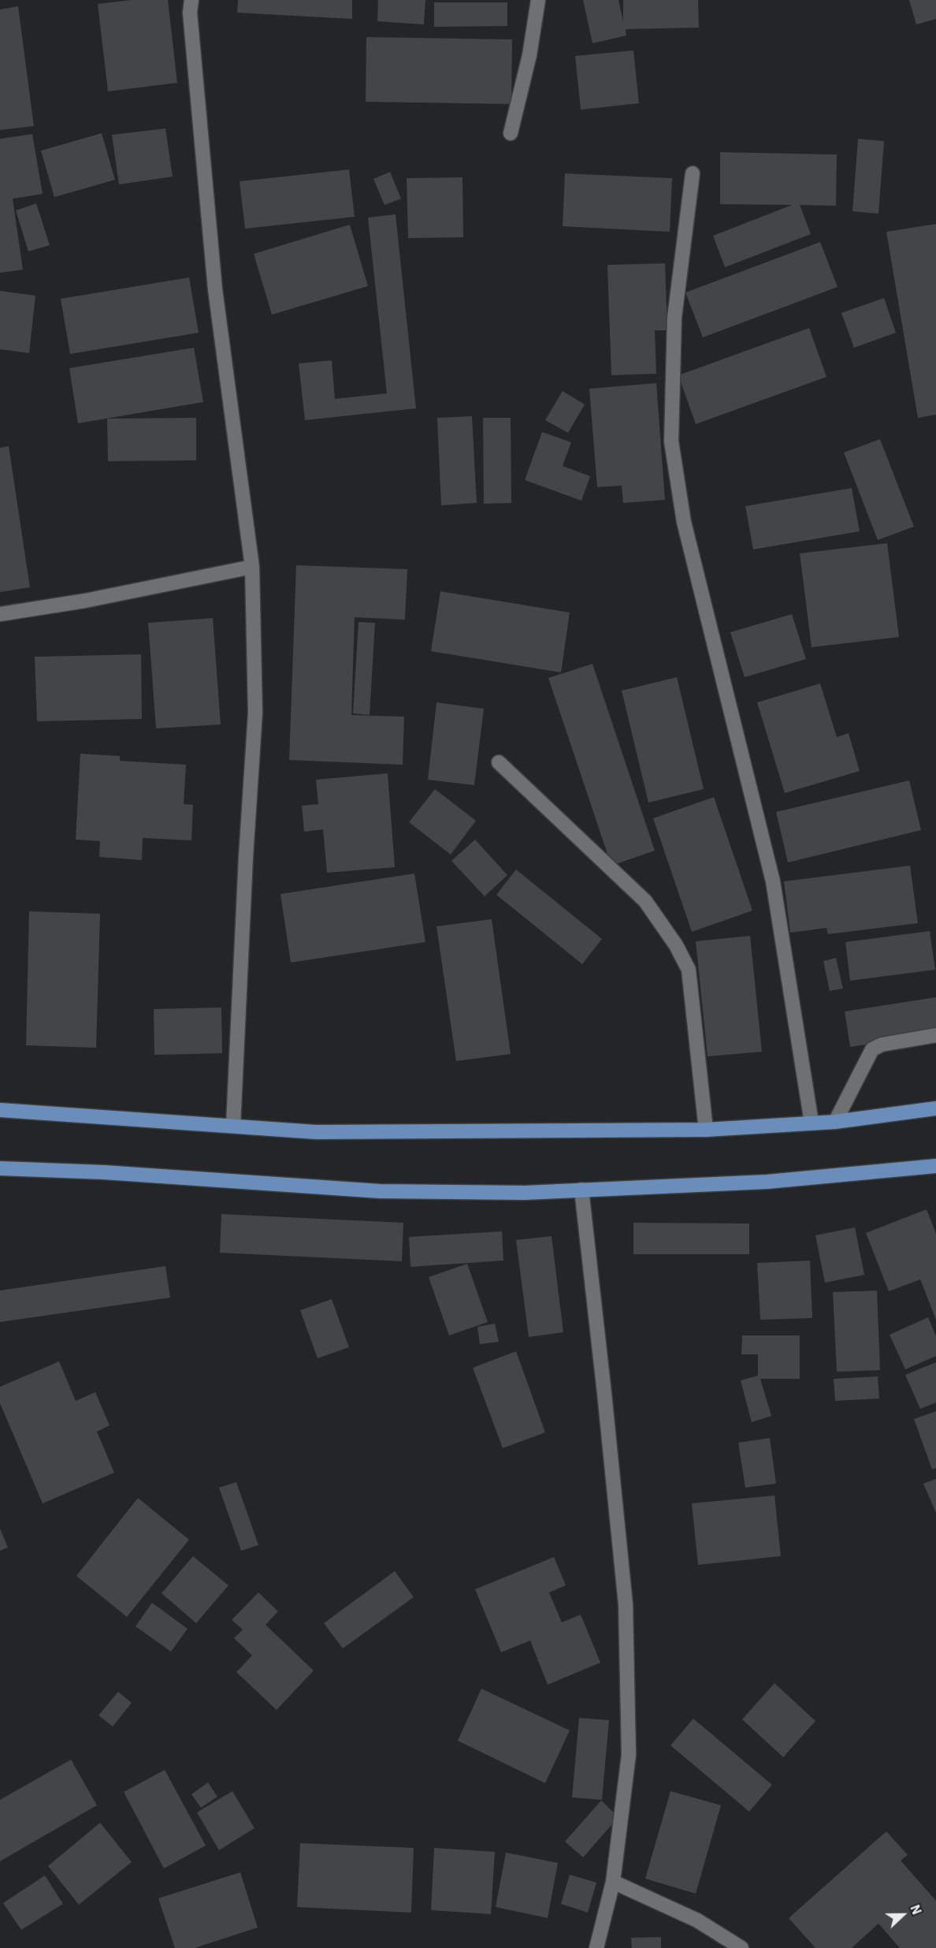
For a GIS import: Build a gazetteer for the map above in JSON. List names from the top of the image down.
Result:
{
  "north": "right"
}
